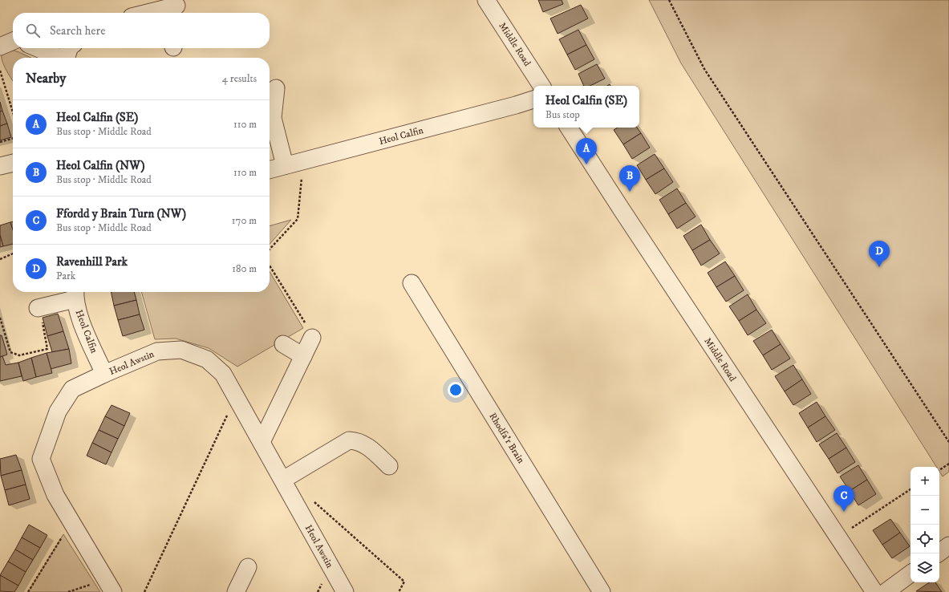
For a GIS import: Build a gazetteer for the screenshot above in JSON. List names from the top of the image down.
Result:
{
  "streets": {
    "street": [
      "Middle Road",
      "Heol Calfin",
      "Heol Awstin",
      "Rhodfa'r Brain"
    ]
  },
  "crossings": [
    ["Heol Calfin", "Heol Awstin"]
  ],
  "page": {
    "search": "Search here",
    "heading": ["Nearby", "4 results"],
    "popup": ["Heol Calfin (SE)", "Bus stop"],
    "list": [
      {
        "mark": "A",
        "name": "Heol Calfin (SE)",
        "note": "Bus stop · Middle Road",
        "value": "110 m"
      },
      {
        "mark": "B",
        "name": "Heol Calfin (NW)",
        "note": "Bus stop · Middle Road",
        "value": "110 m"
      },
      {
        "mark": "C",
        "name": "Ffordd y Brain Turn (NW)",
        "note": "Bus stop · Middle Road",
        "value": "170 m"
      },
      {
        "mark": "D",
        "name": "Ravenhill Park",
        "note": "Park",
        "value": "180 m"
      }
    ],
    "pins": [
      "A",
      "B",
      "D",
      "C"
    ],
    "map_buttons": ["+", "−"]
  }
}
